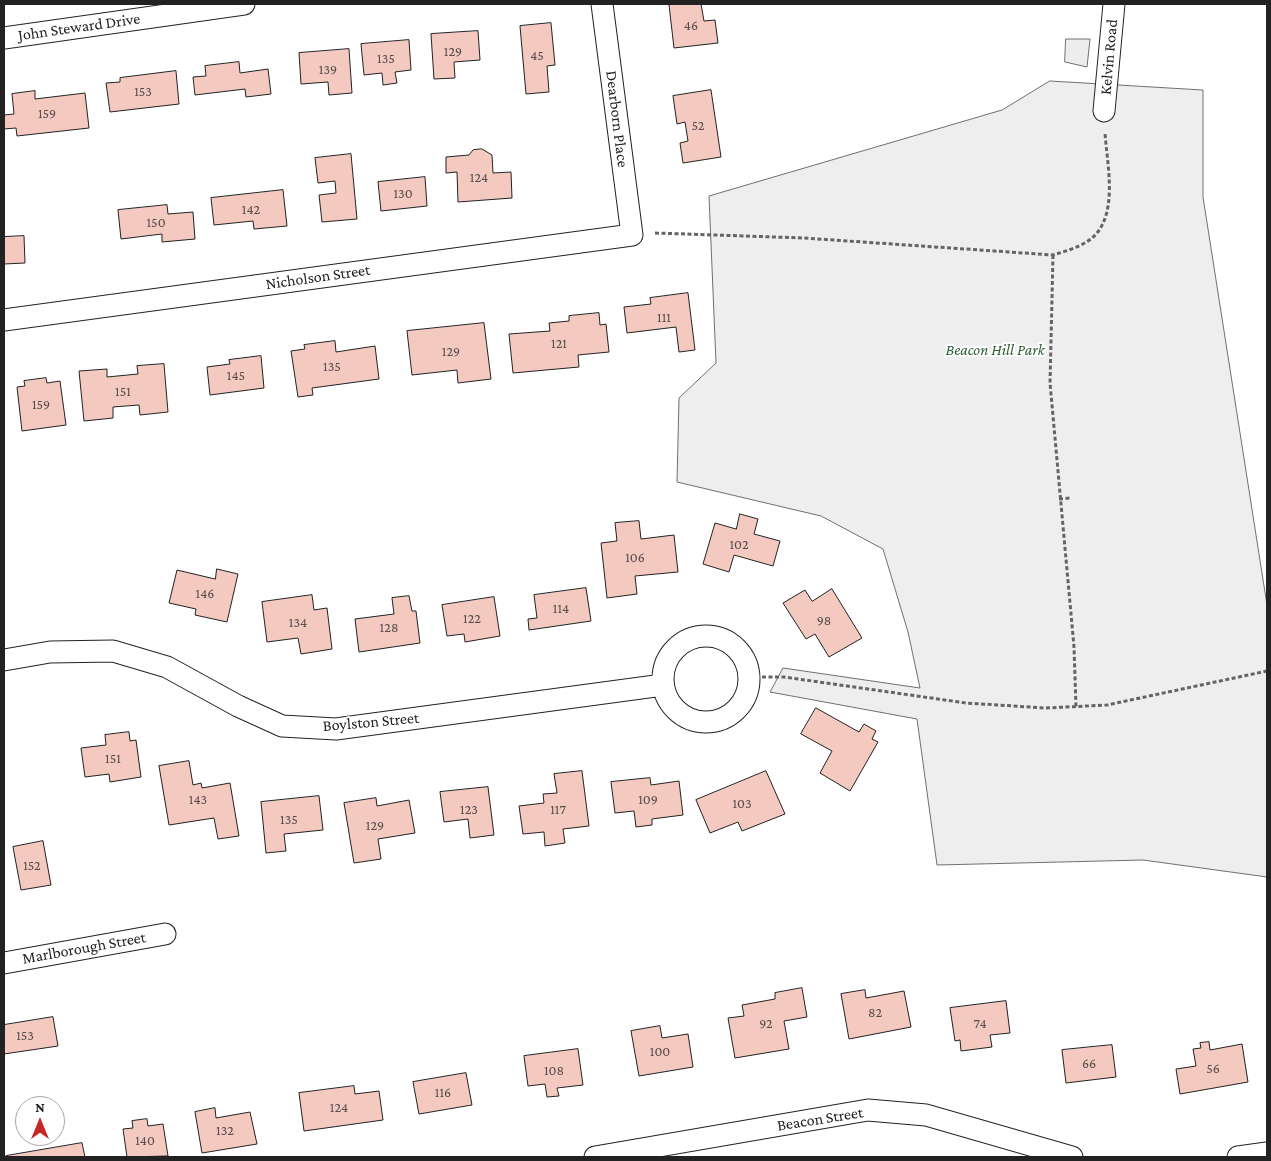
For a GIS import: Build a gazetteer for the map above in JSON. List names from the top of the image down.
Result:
{
  "streets": {
    "street": [
      "John Steward Drive",
      "Kelvin Road",
      "Dearborn Place",
      "Nicholson Street",
      "Boylston Street",
      "Marlborough Street",
      "Beacon Street"
    ]
  },
  "crossings": [
    ["Dearborn Place", "Nicholson Street"]
  ],
  "parks": ["Beacon Hill Park"],
  "house_numbers": [
    "46",
    "129",
    "45",
    "135",
    "139",
    "153",
    "159",
    "52",
    "124",
    "130",
    "142",
    "150",
    "111",
    "121",
    "129",
    "135",
    "145",
    "151",
    "159",
    "102",
    "106",
    "146",
    "114",
    "122",
    "98",
    "134",
    "128",
    "151",
    "143",
    "109",
    "103",
    "123",
    "117",
    "135",
    "129",
    "152",
    "82",
    "92",
    "74",
    "153",
    "100",
    "66",
    "56",
    "108",
    "116",
    "124",
    "132",
    "140"
  ],
  "north": "top"
}
